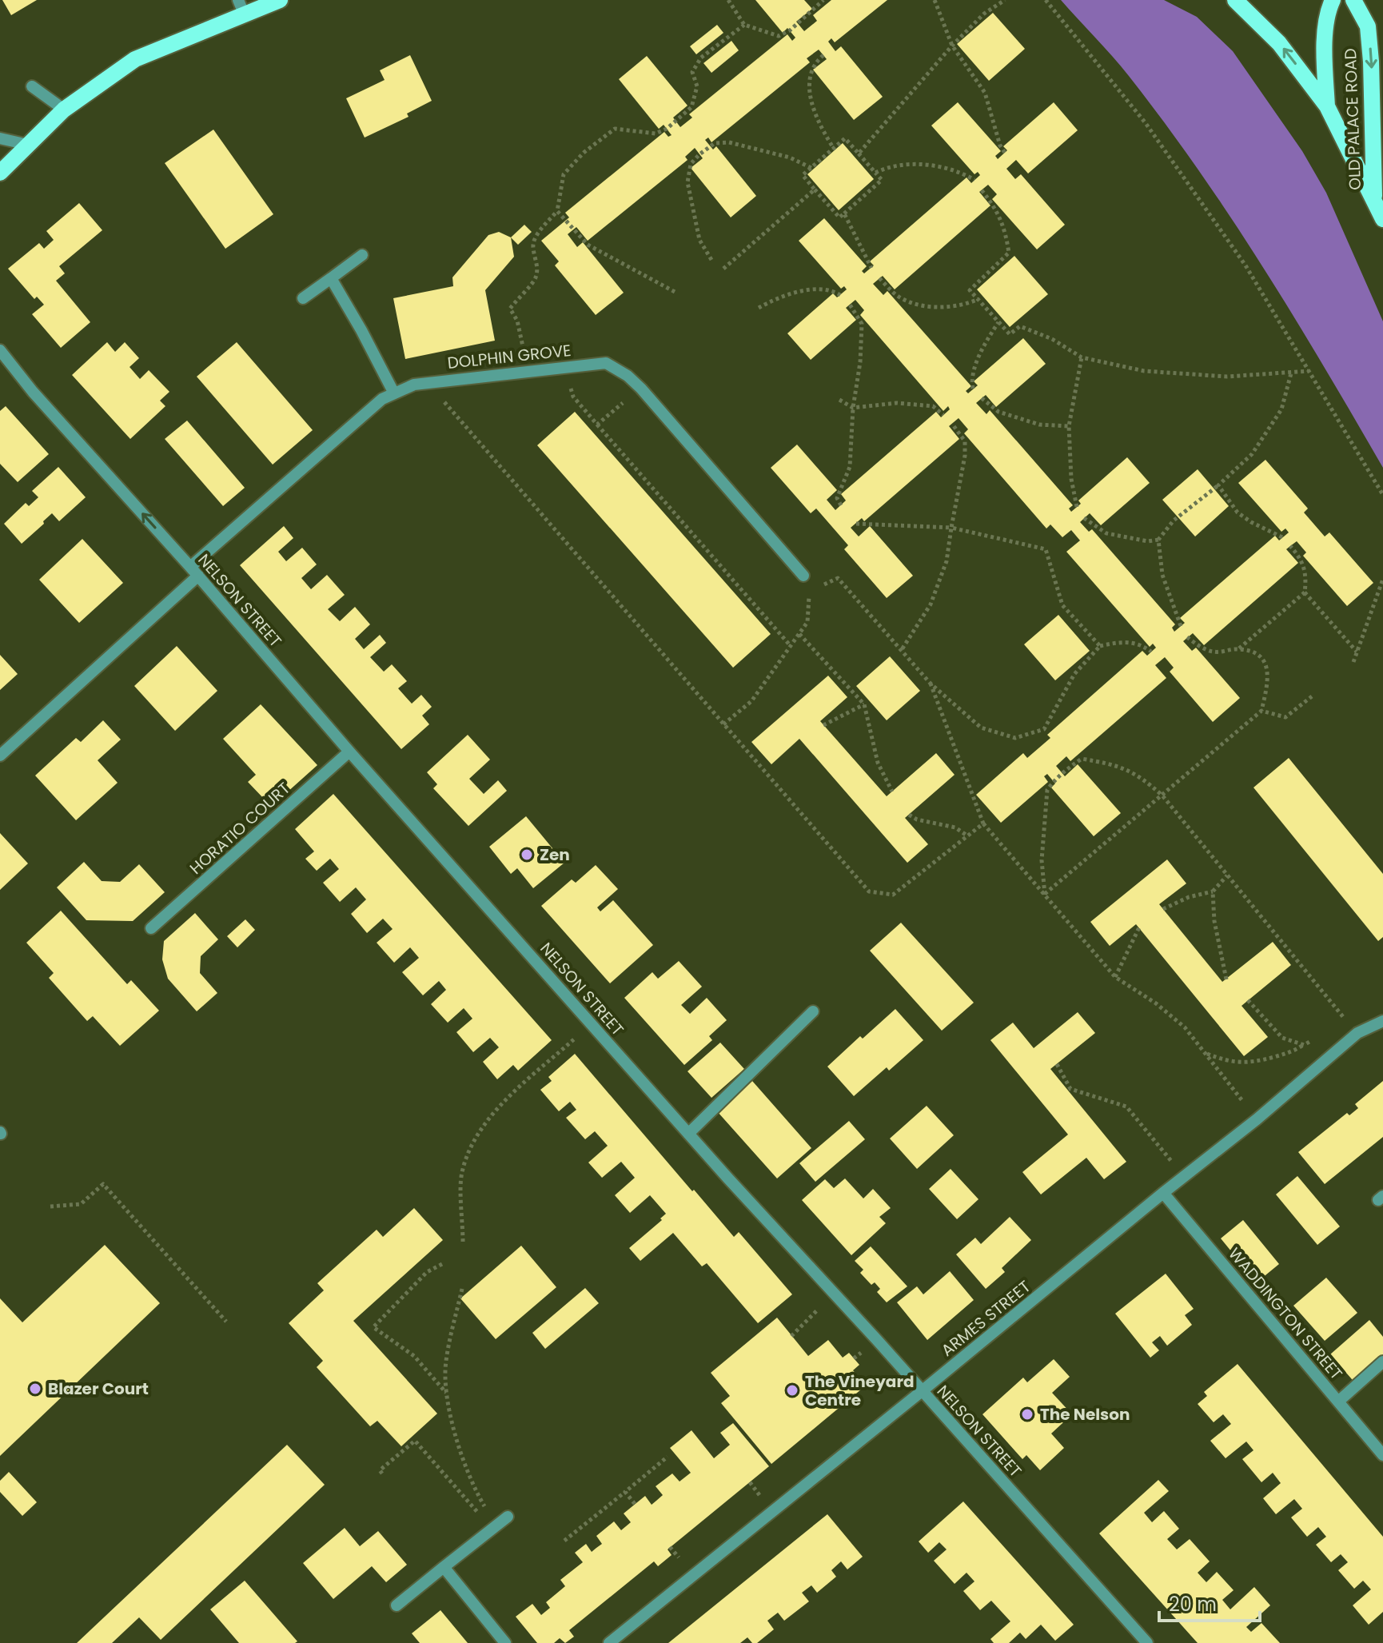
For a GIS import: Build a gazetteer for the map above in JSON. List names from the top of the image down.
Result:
{
  "streets": {
    "main road": ["OLD PALACE ROAD"],
    "street": [
      "DOLPHIN GROVE",
      "NELSON STREET",
      "HORATIO COURT",
      "WADDINGTON STREET",
      "ARMES STREET"
    ]
  },
  "crossings": [
    ["DOLPHIN GROVE", "NELSON STREET"],
    ["NELSON STREET", "HORATIO COURT"],
    ["NELSON STREET", "ARMES STREET"],
    ["WADDINGTON STREET", "ARMES STREET"]
  ],
  "places": [
    "Zen",
    "Blazer Court",
    "The Vineyard Centre",
    "The Nelson"
  ],
  "scale_bar": "20 m"
}
